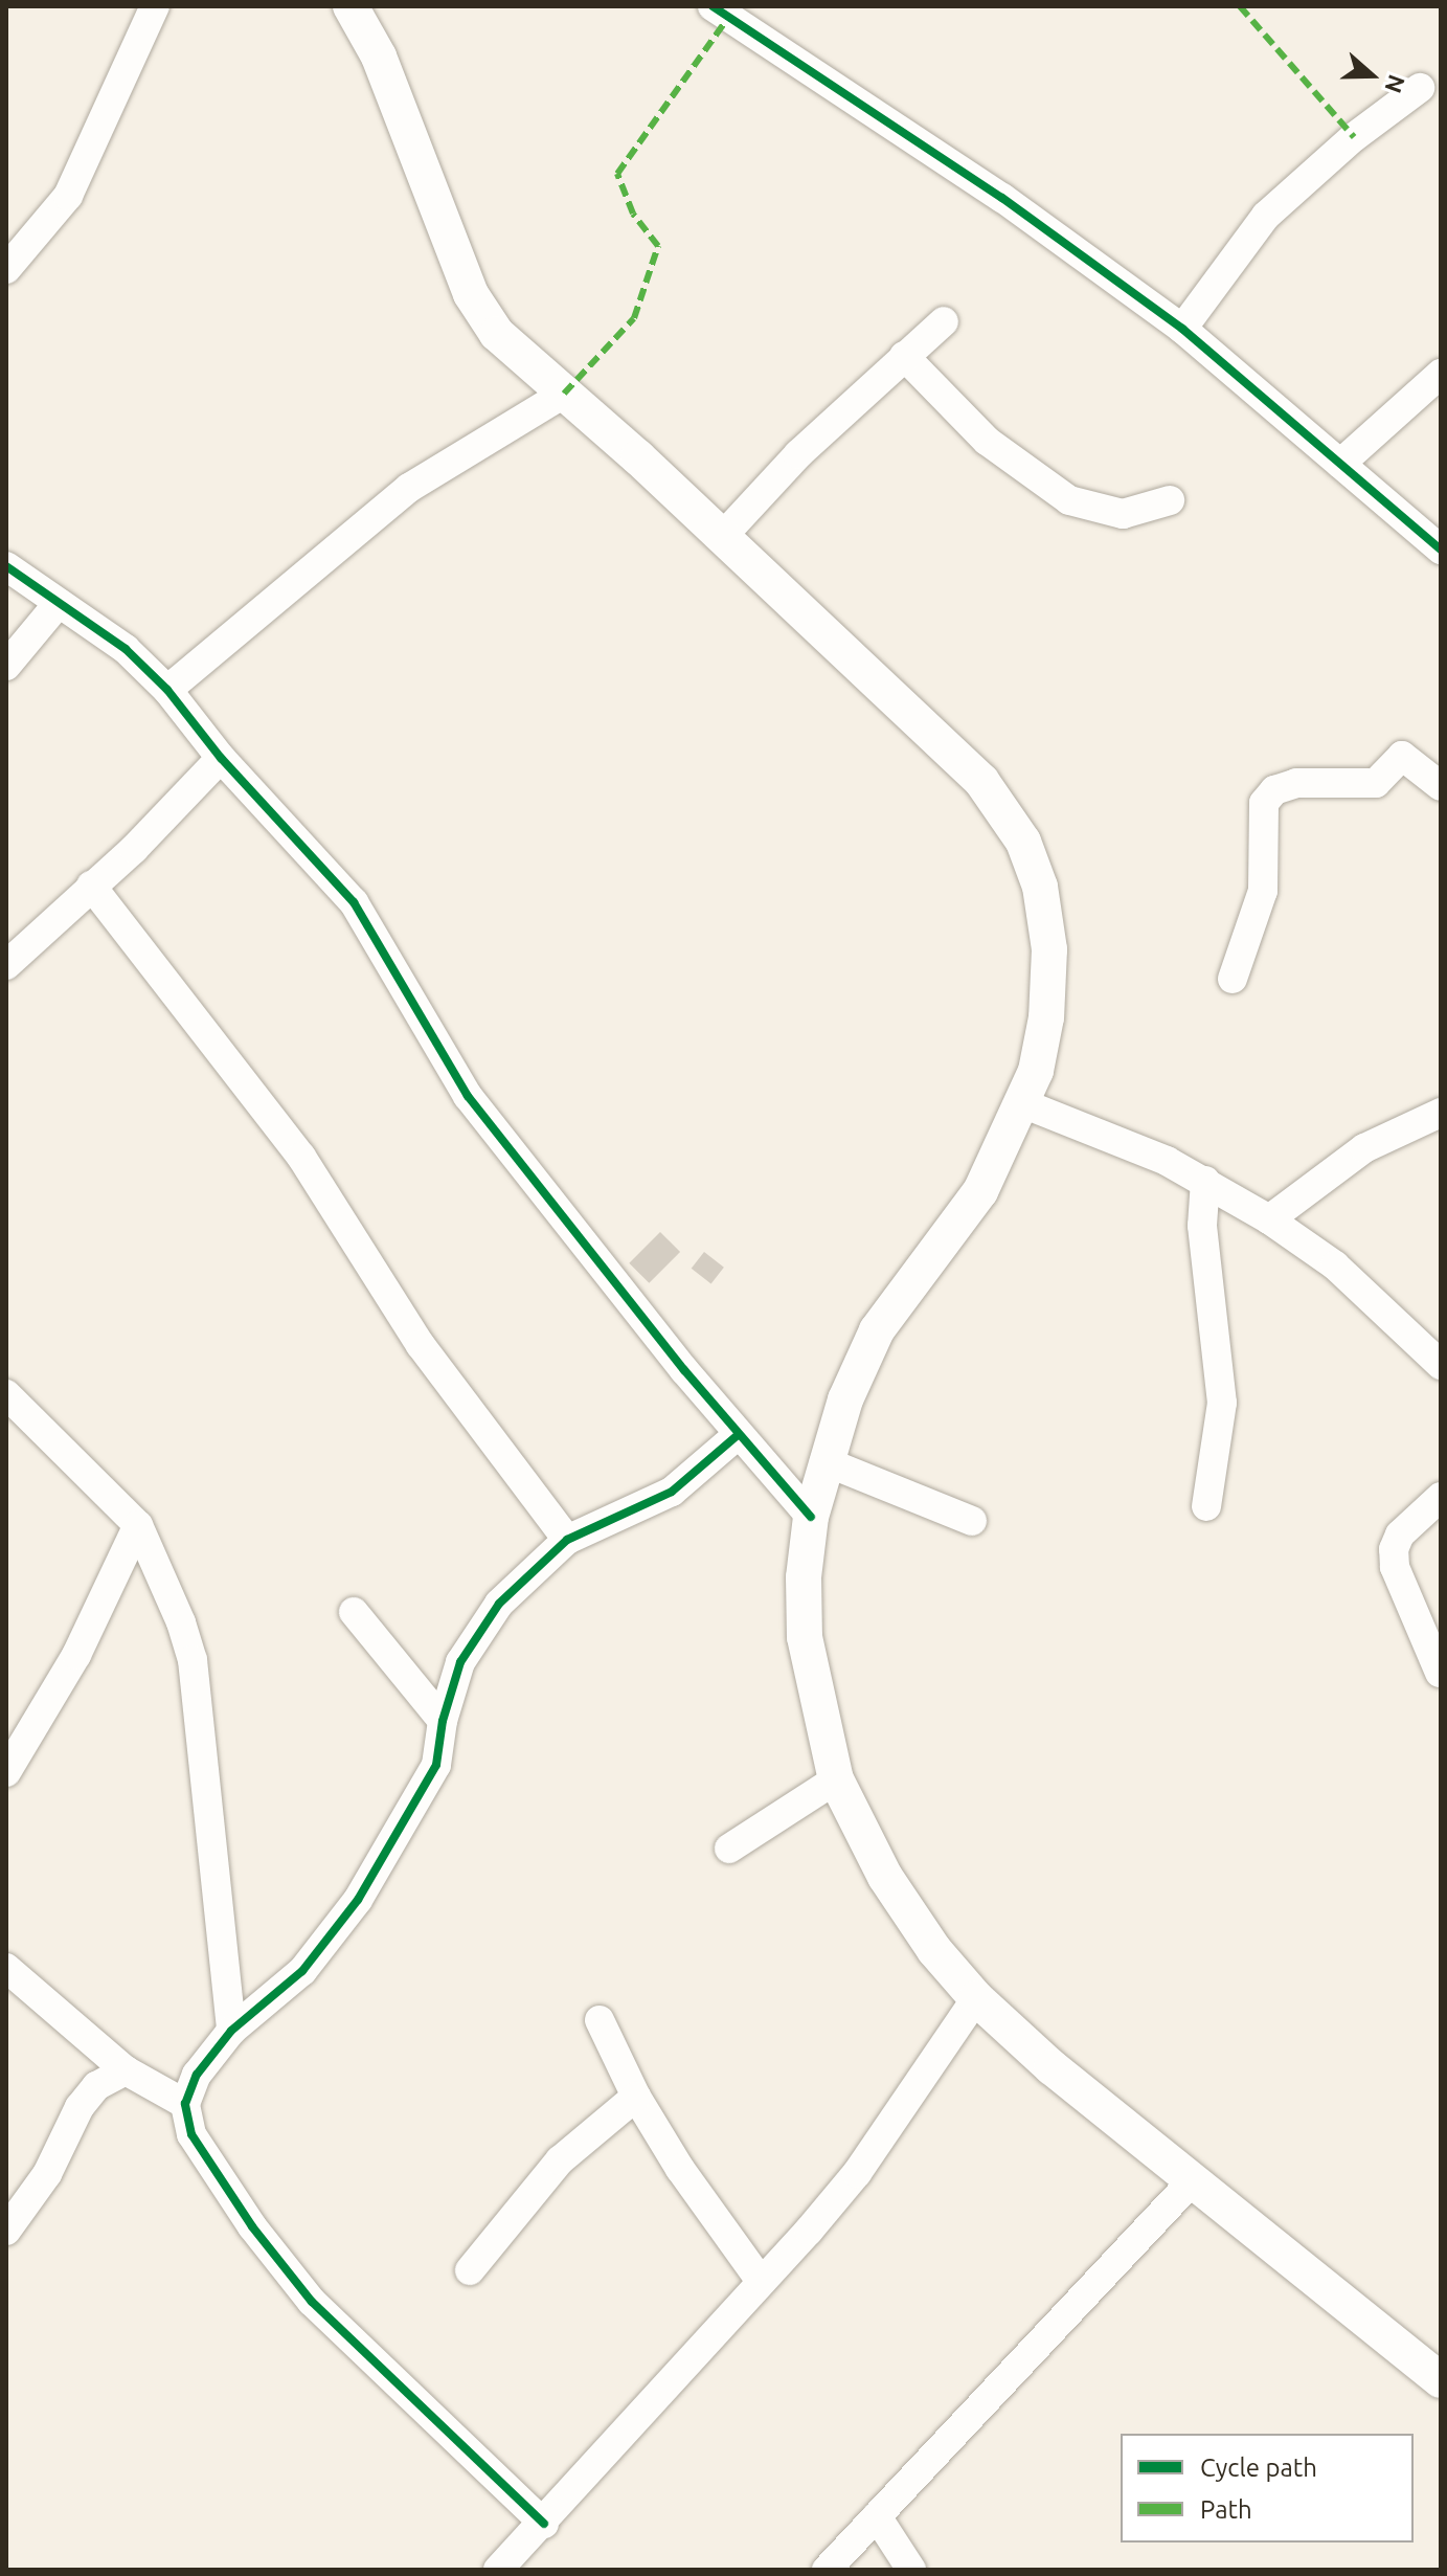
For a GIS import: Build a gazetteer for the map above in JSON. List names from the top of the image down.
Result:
{
  "legend": ["Cycle path", "Path"],
  "north": "right"
}
